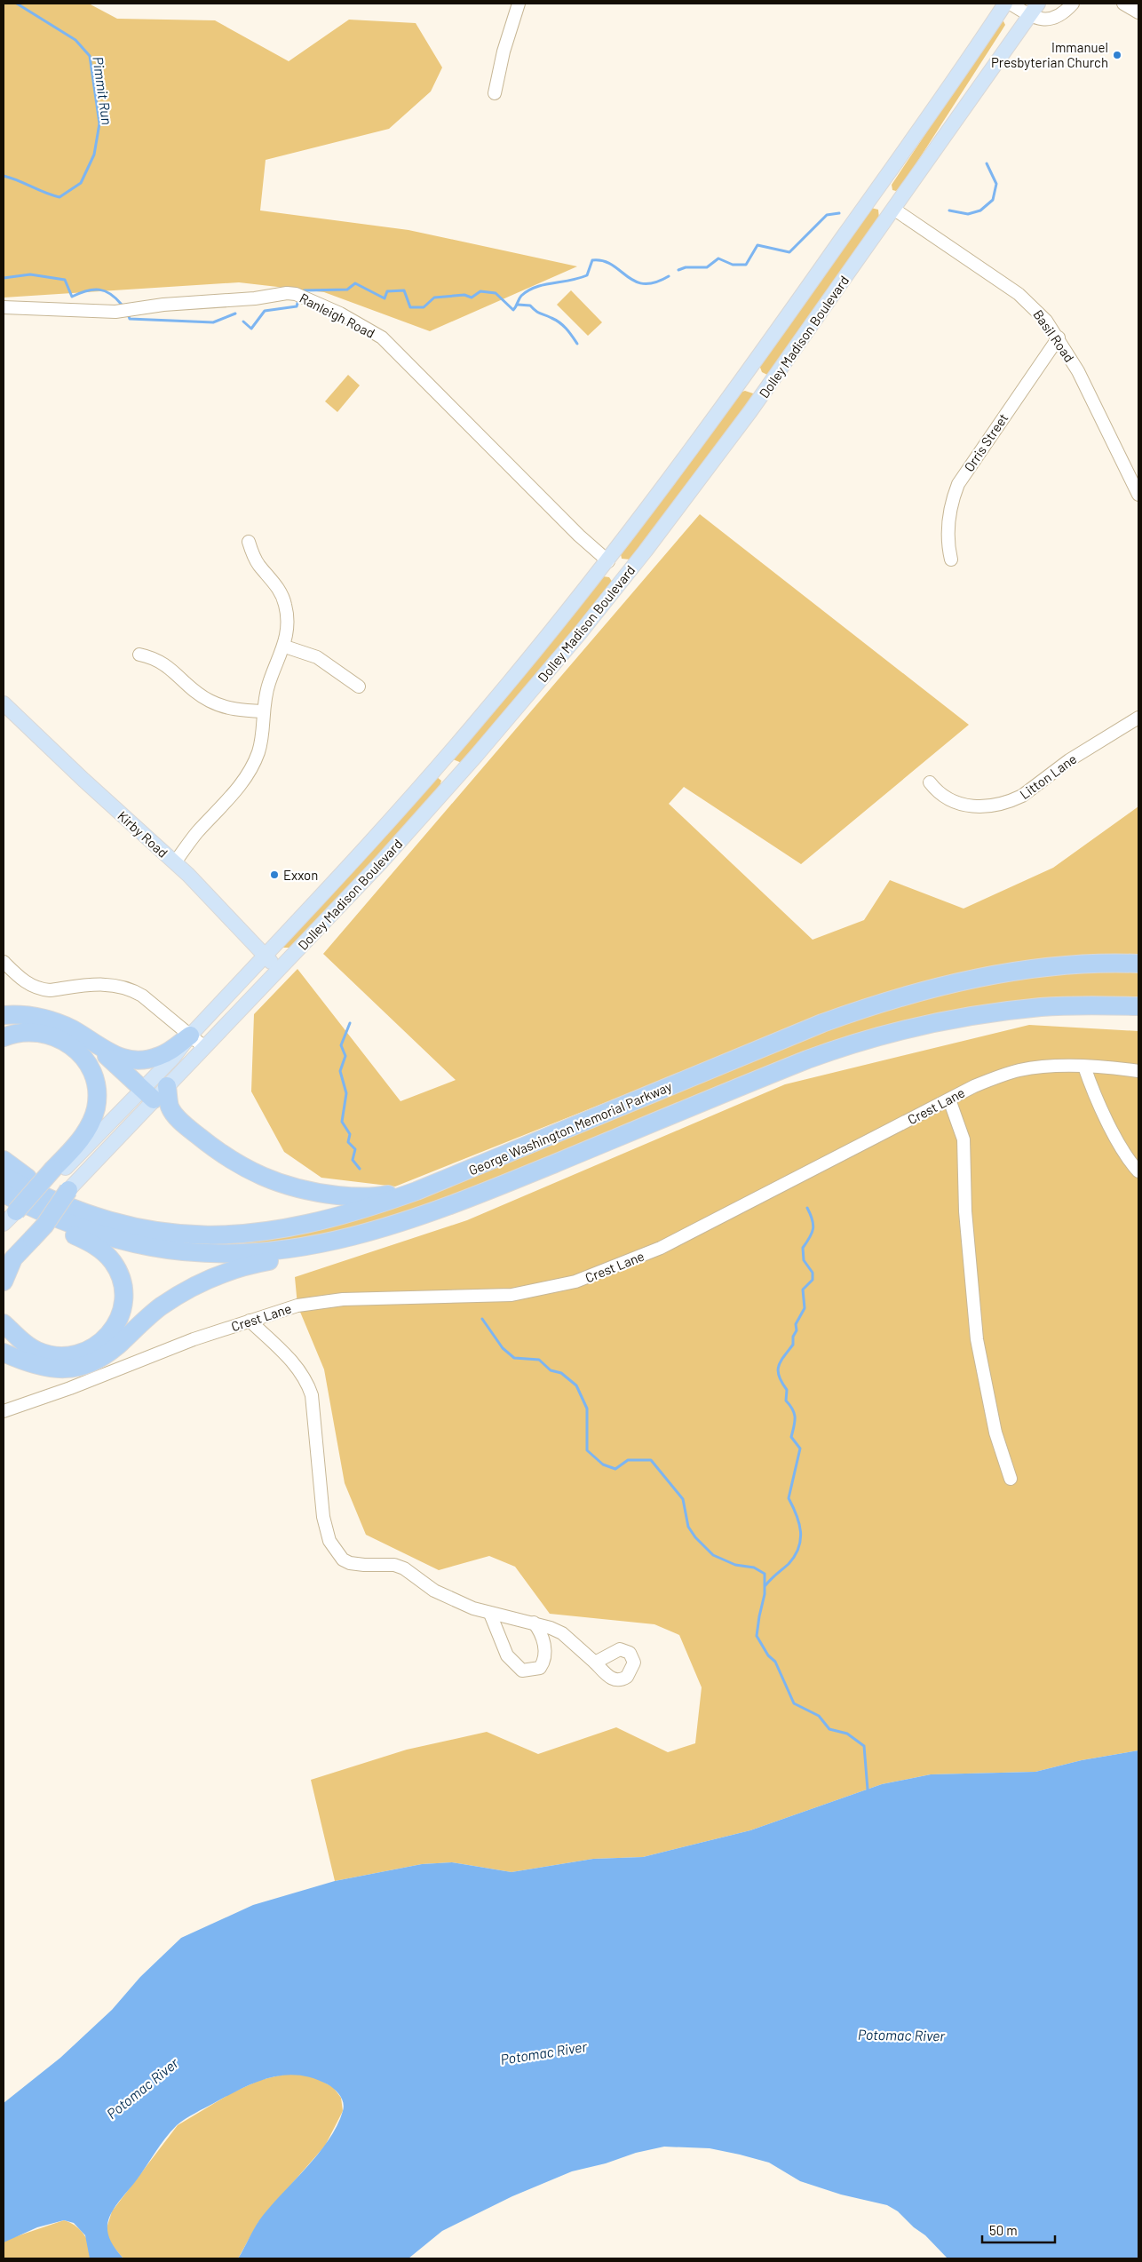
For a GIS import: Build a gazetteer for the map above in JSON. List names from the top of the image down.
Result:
{
  "streets": {
    "highway": ["George Washington Memorial Parkway"],
    "main road": ["Dolley Madison Boulevard", "Kirby Road"],
    "street": [
      "Ranleigh Road",
      "Basil Road",
      "Orris Street",
      "Litton Lane",
      "Crest Lane"
    ]
  },
  "crossings": [
    ["Ranleigh Road", "Dolley Madison Boulevard"],
    ["Basil Road", "Dolley Madison Boulevard"],
    ["Basil Road", "Orris Street"],
    ["Dolley Madison Boulevard", "Kirby Road"],
    ["Dolley Madison Boulevard", "George Washington Memorial Parkway"]
  ],
  "water": ["Pimmit Run", "Potomac River"],
  "places": ["Immanuel Presbyterian Church", "Exxon"],
  "scale_bar": "50 m"
}
